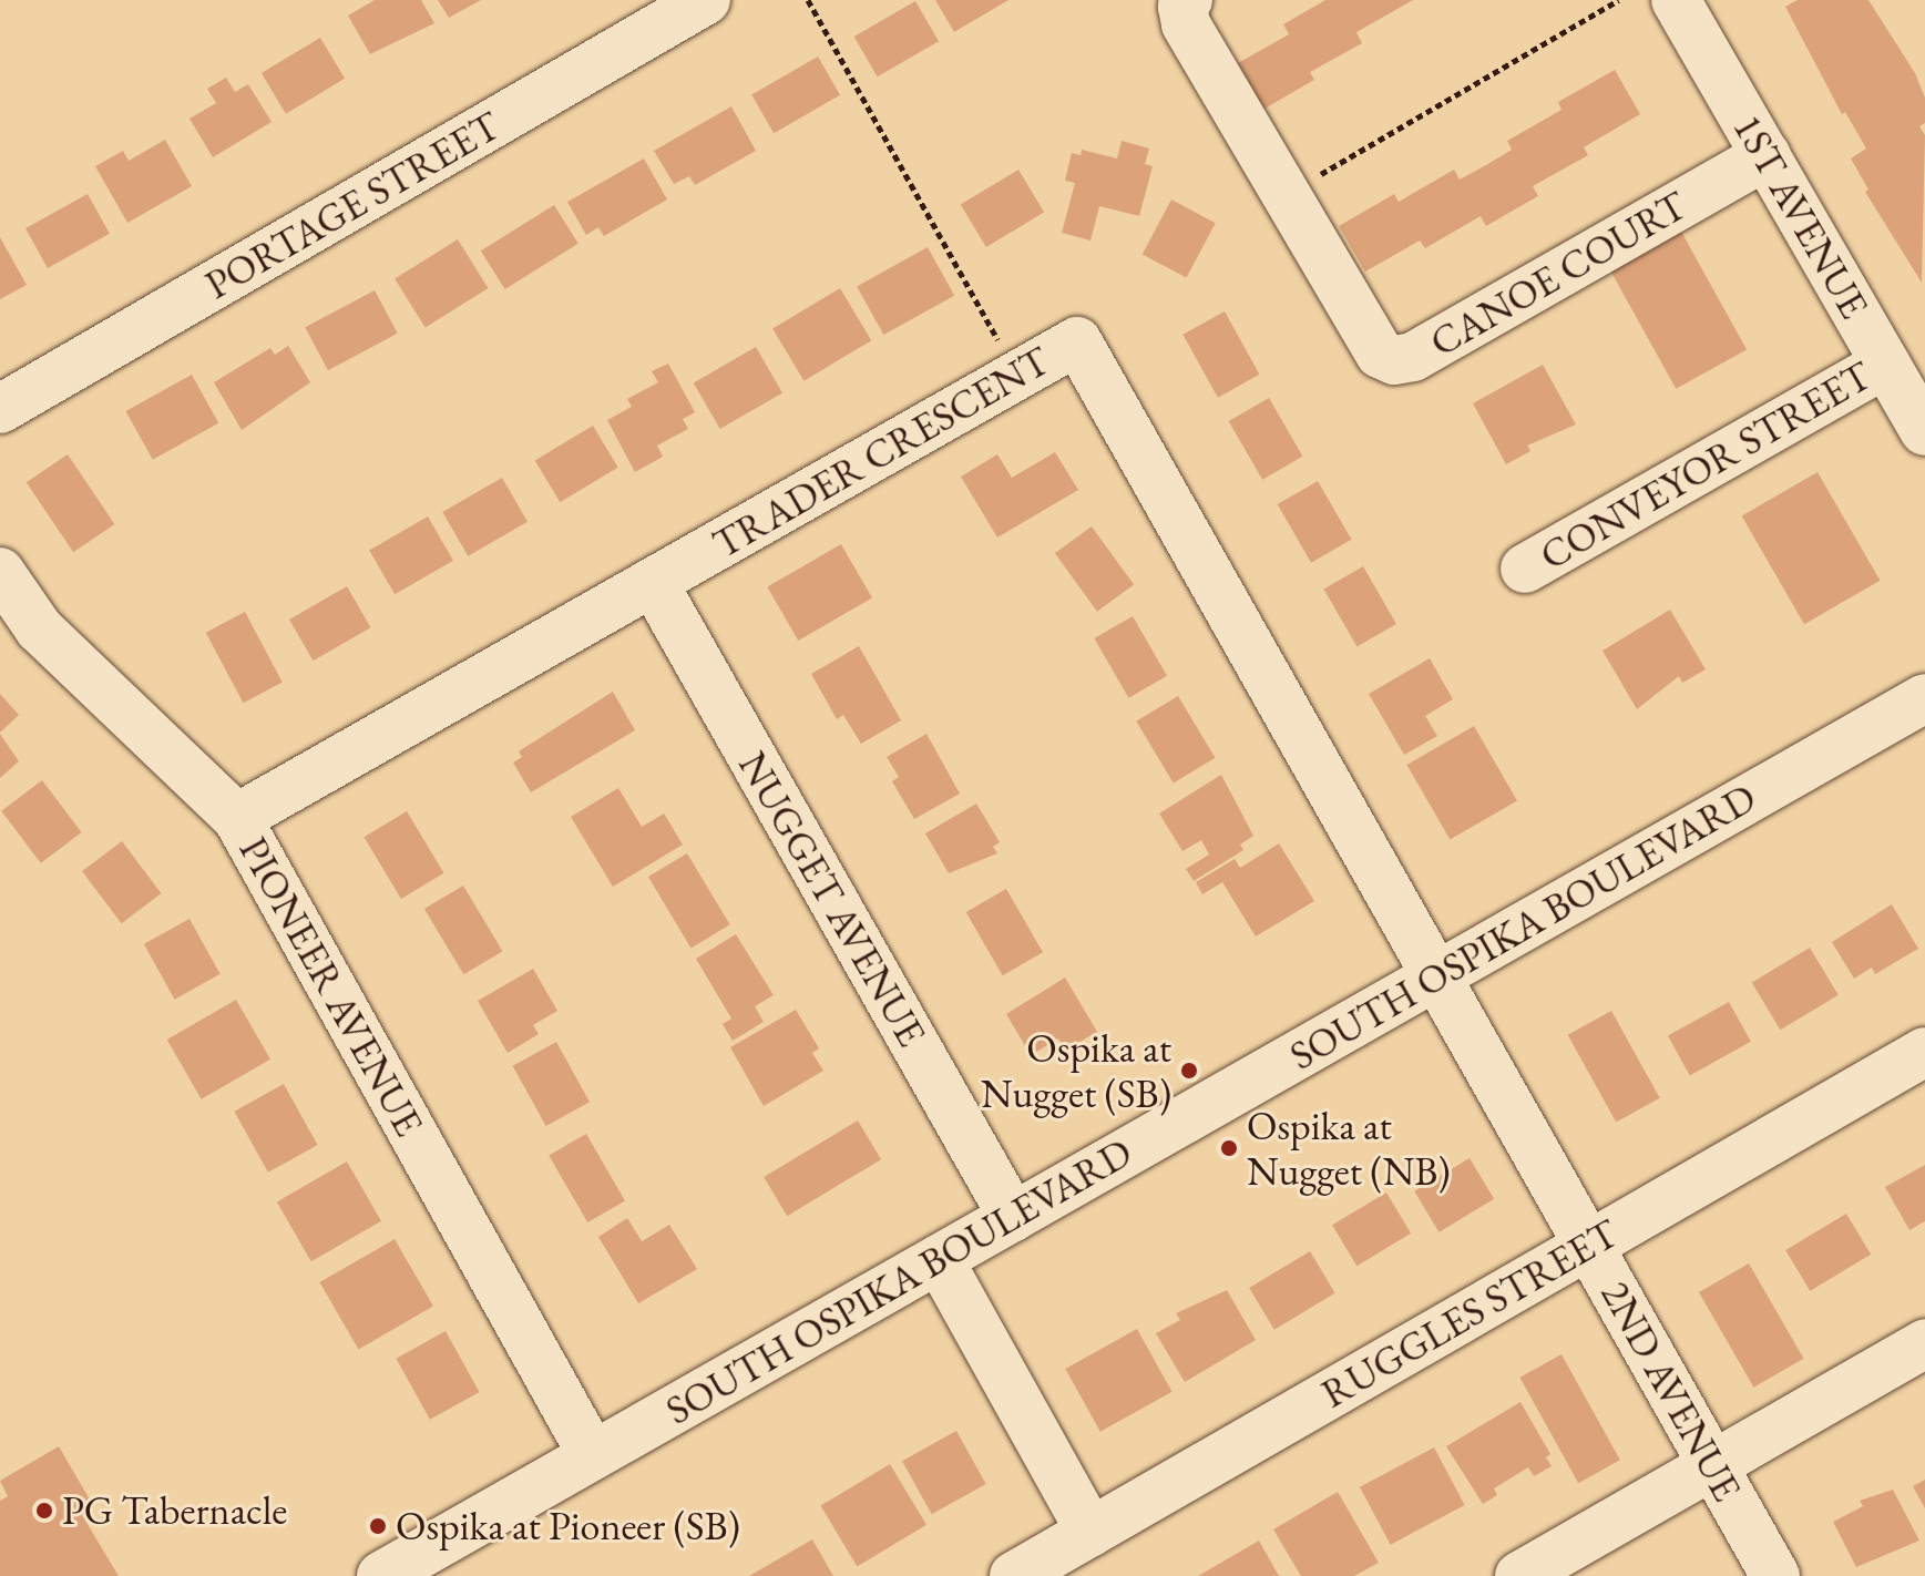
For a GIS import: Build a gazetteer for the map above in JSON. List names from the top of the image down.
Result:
{
  "streets": {
    "street": [
      "PORTAGE STREET",
      "1ST AVENUE",
      "CANOE COURT",
      "TRADER CRESCENT",
      "CONVEYOR STREET",
      "NUGGET AVENUE",
      "SOUTH OSPIKA BOULEVARD",
      "PIONEER AVENUE",
      "RUGGLES STREET",
      "2ND AVENUE"
    ]
  },
  "crossings": [
    ["1ST AVENUE", "CANOE COURT"],
    ["1ST AVENUE", "CONVEYOR STREET"],
    ["TRADER CRESCENT", "NUGGET AVENUE"],
    ["TRADER CRESCENT", "SOUTH OSPIKA BOULEVARD"],
    ["TRADER CRESCENT", "PIONEER AVENUE"],
    ["TRADER CRESCENT", "2ND AVENUE"],
    ["NUGGET AVENUE", "SOUTH OSPIKA BOULEVARD"],
    ["SOUTH OSPIKA BOULEVARD", "PIONEER AVENUE"],
    ["SOUTH OSPIKA BOULEVARD", "2ND AVENUE"],
    ["RUGGLES STREET", "2ND AVENUE"]
  ],
  "places": [
    "Ospika at Nugget (SB)",
    "Ospika at Nugget (NB)",
    "PG Tabernacle",
    "Ospika at Pioneer (SB)"
  ]
}
